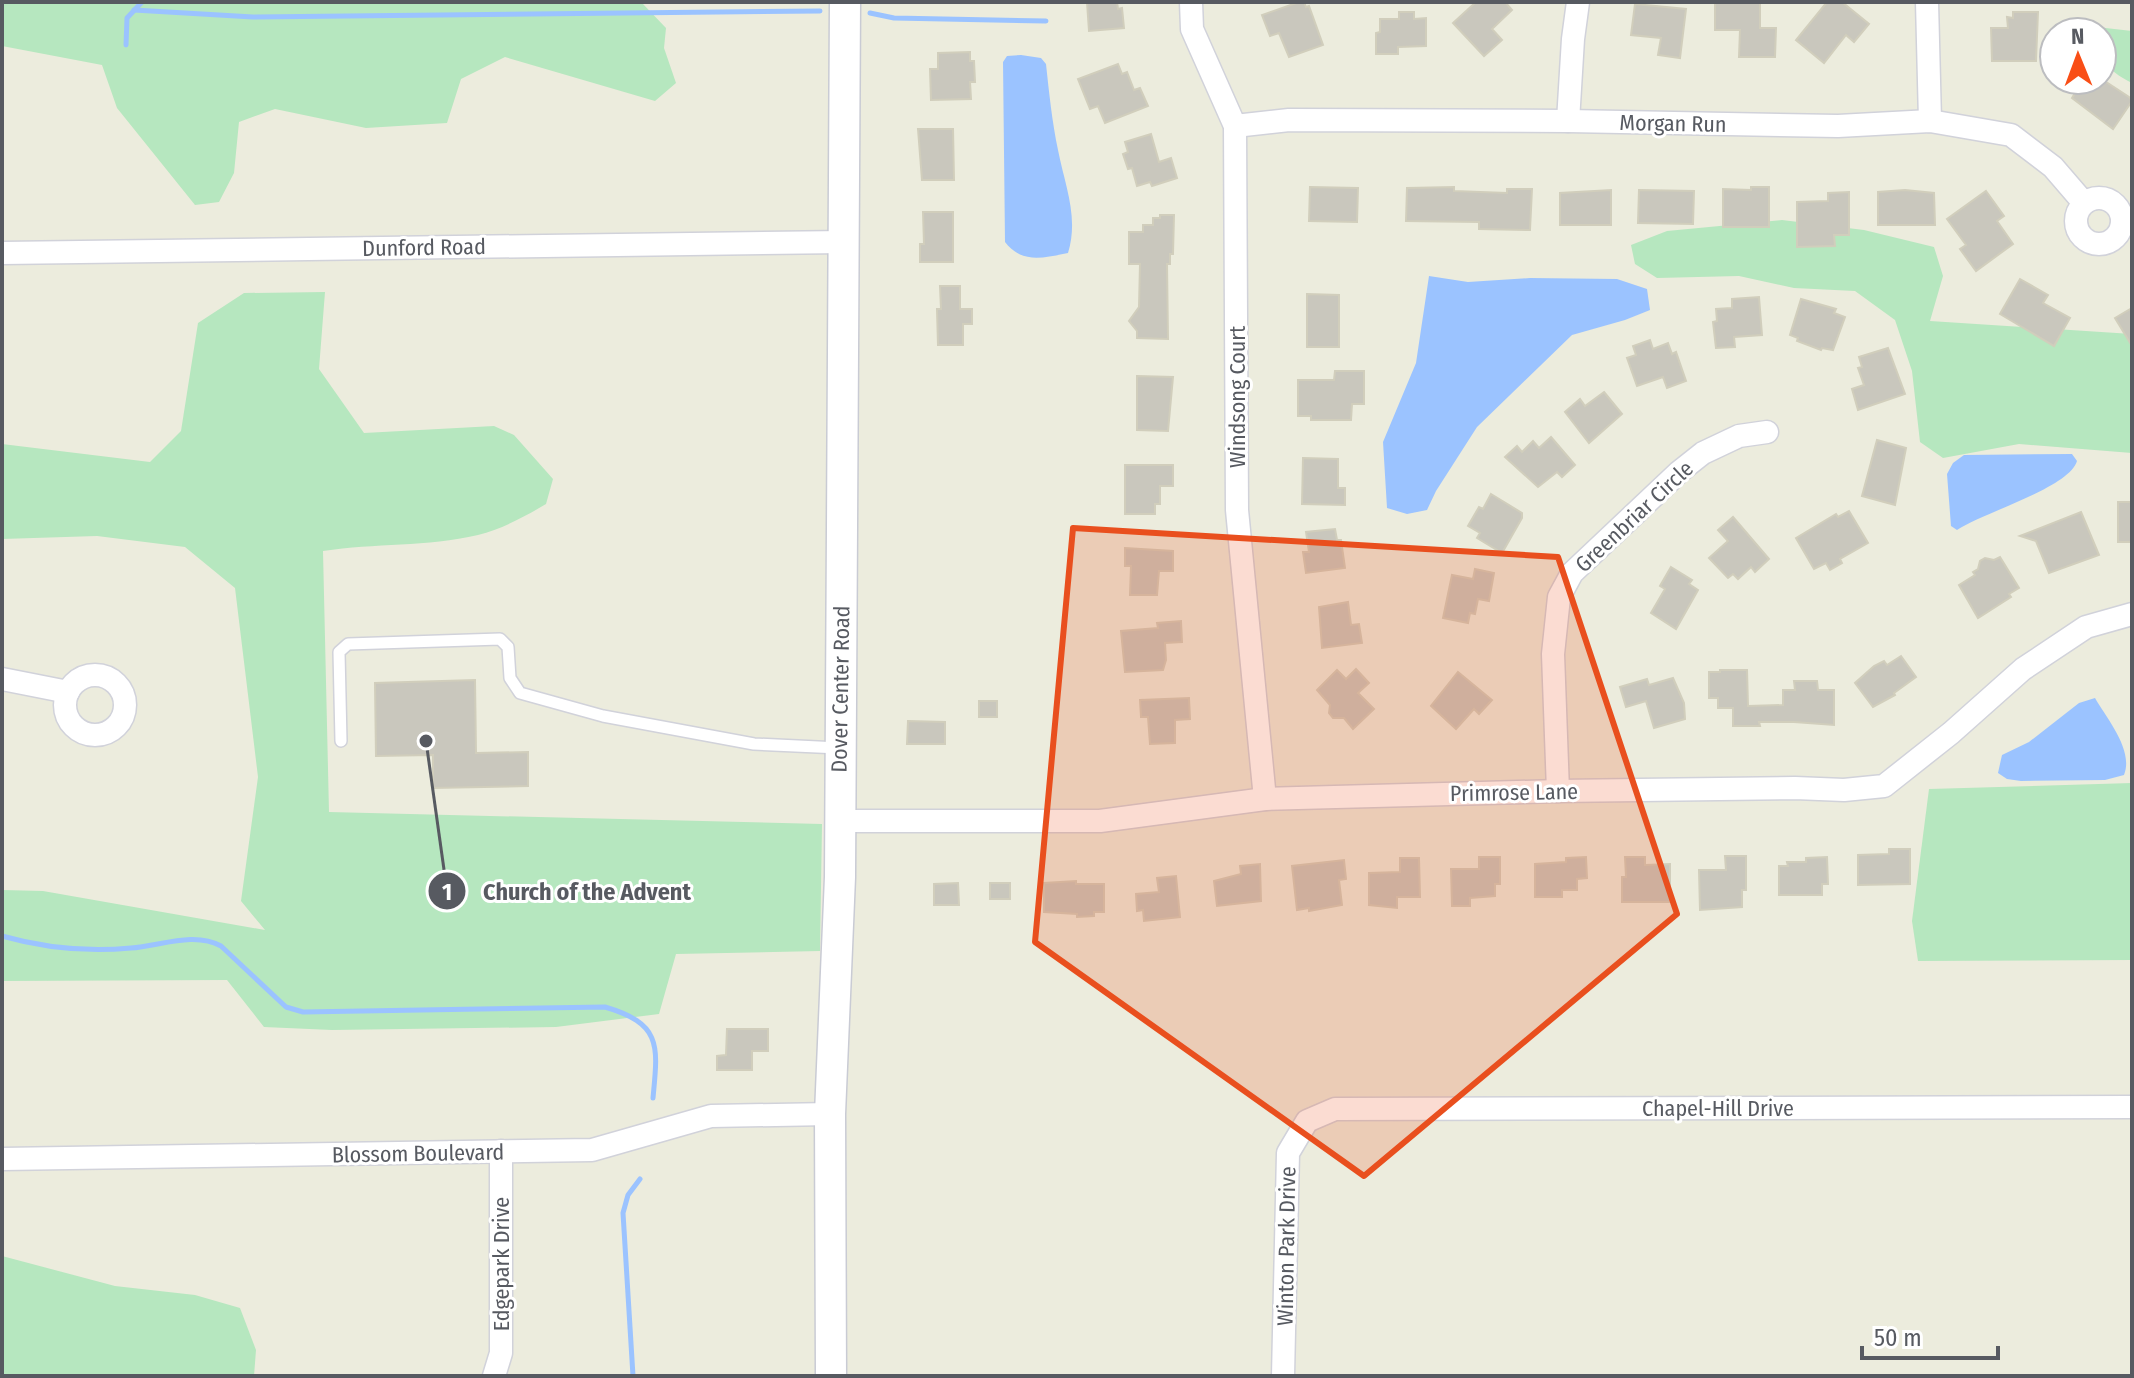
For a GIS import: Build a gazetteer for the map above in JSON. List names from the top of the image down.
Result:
{
  "streets": {
    "street": [
      "Morgan Run",
      "Dunford Road",
      "Windsong Court",
      "Greenbriar Circle",
      "Dover Center Road",
      "Primrose Lane",
      "Chapel-Hill Drive",
      "Blossom Boulevard",
      "Winton Park Drive",
      "Edgepark Drive"
    ]
  },
  "crossings": [
    ["Morgan Run", "Windsong Court"],
    ["Dunford Road", "Dover Center Road"],
    ["Windsong Court", "Primrose Lane"],
    ["Greenbriar Circle", "Primrose Lane"],
    ["Dover Center Road", "Primrose Lane"],
    ["Dover Center Road", "Blossom Boulevard"],
    ["Chapel-Hill Drive", "Winton Park Drive"],
    ["Blossom Boulevard", "Edgepark Drive"]
  ],
  "places": ["Church of the Advent"],
  "scale_bar": "50 m",
  "north": "top"
}
